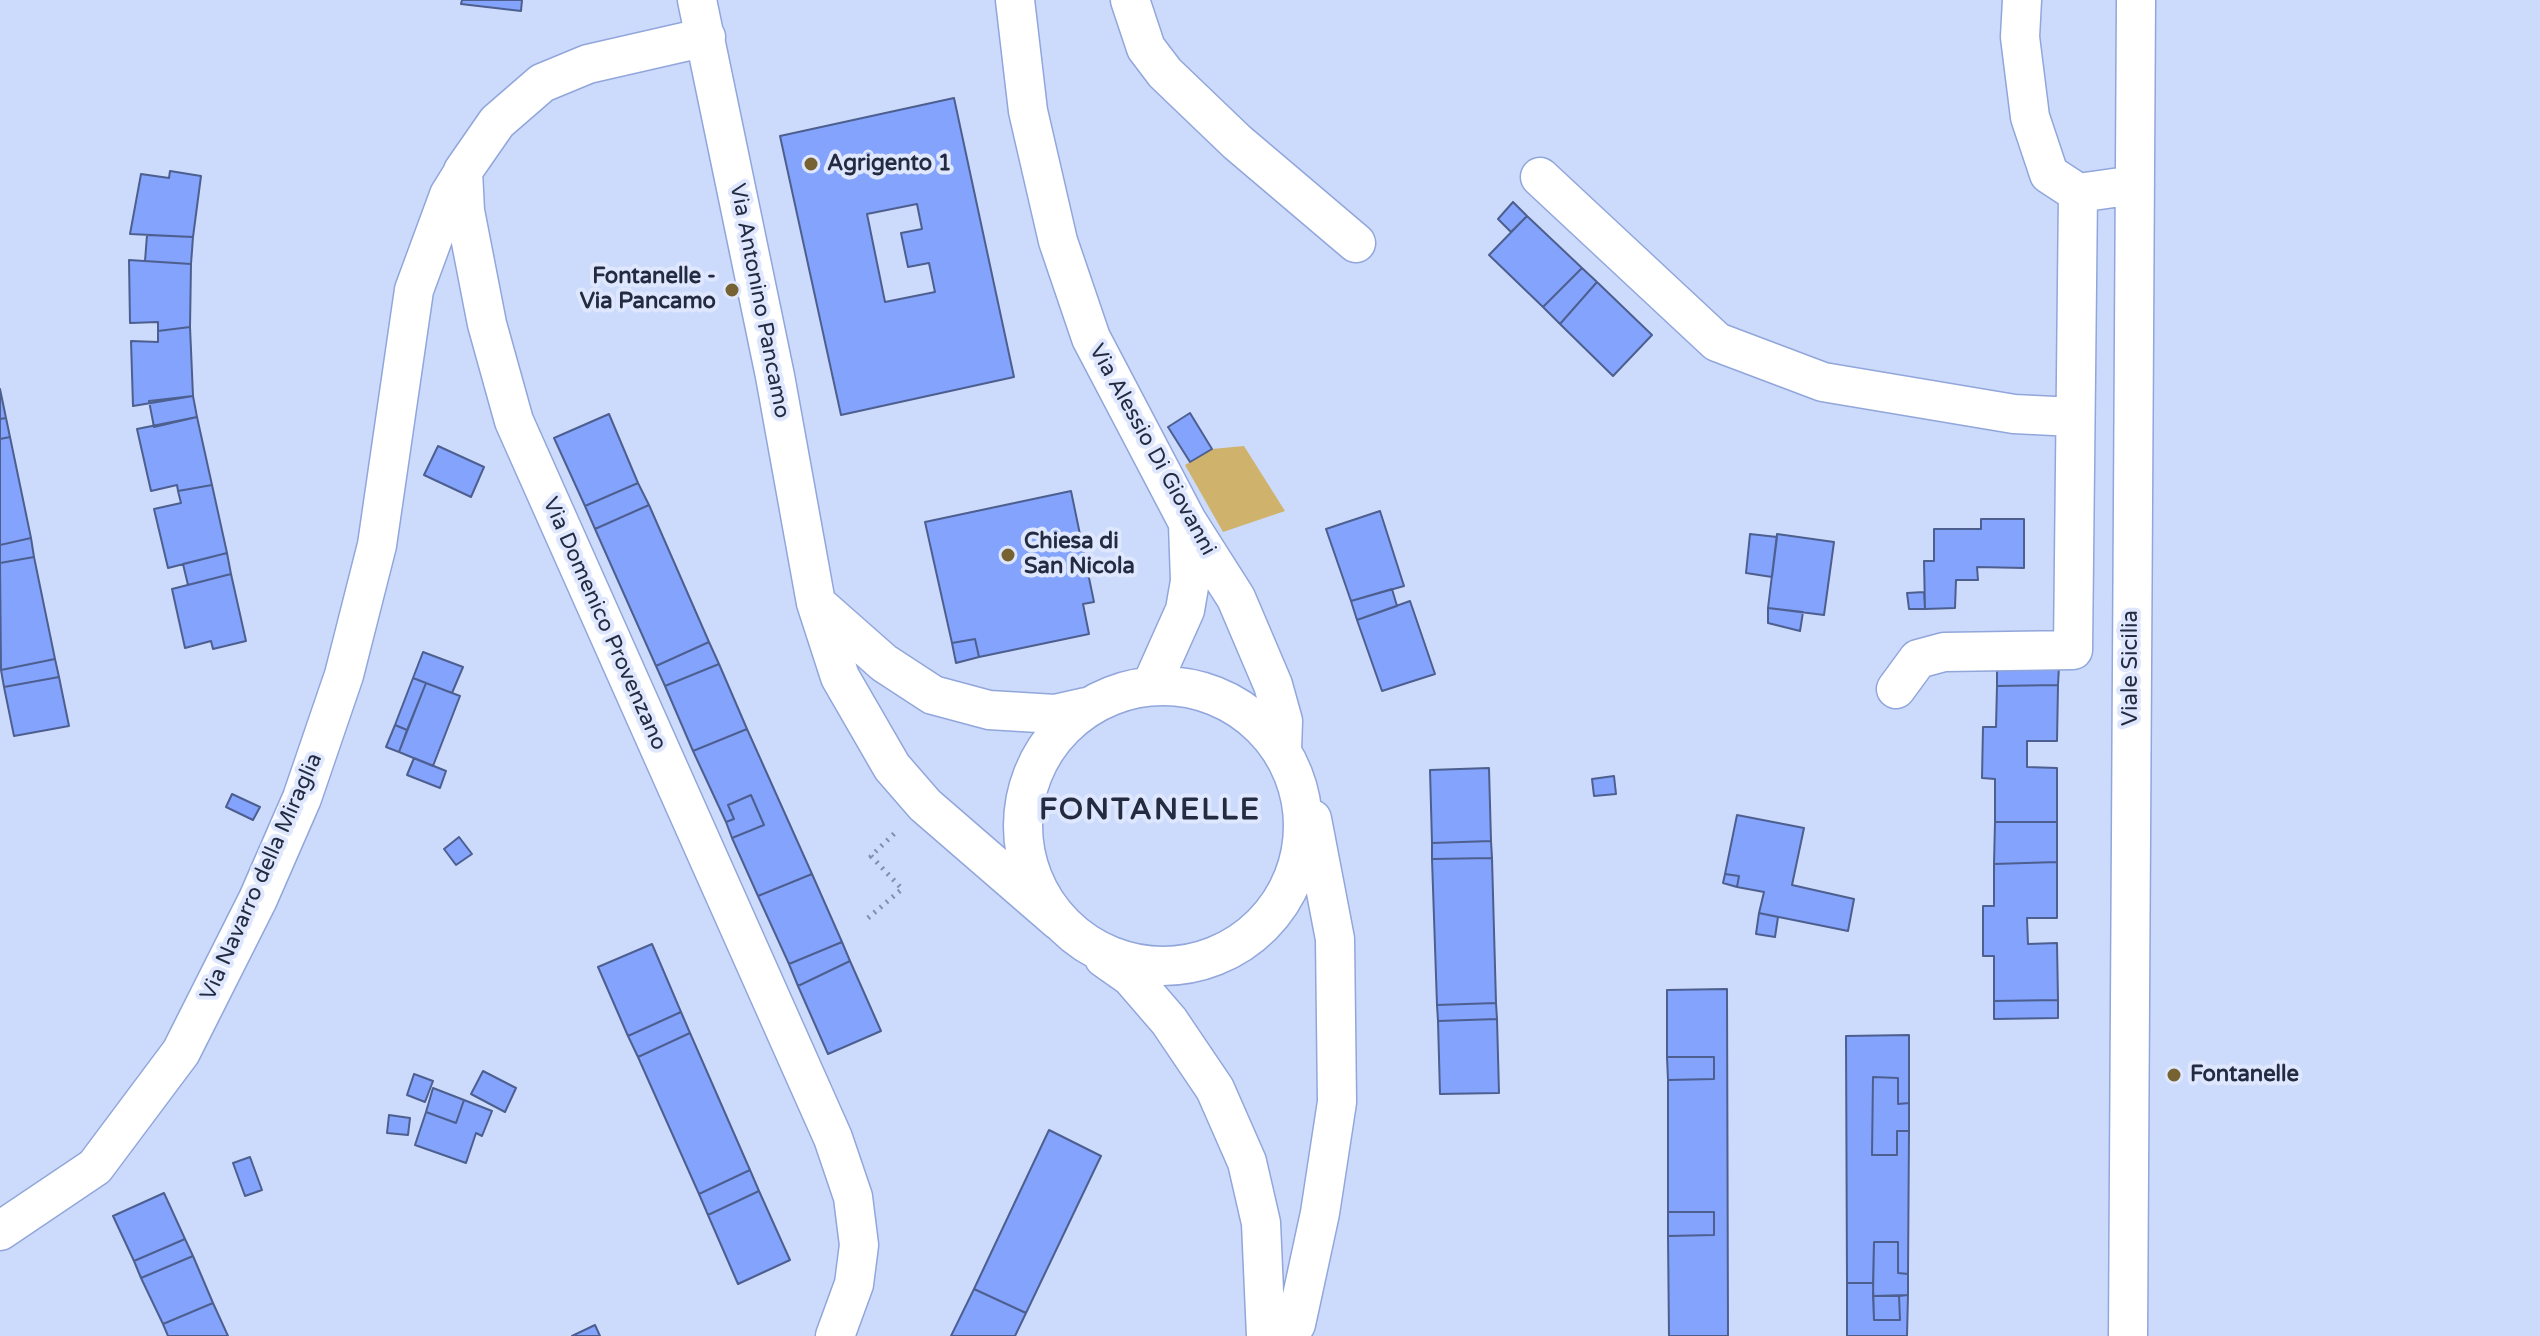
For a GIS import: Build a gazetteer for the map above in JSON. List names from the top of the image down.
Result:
{
  "streets": {
    "street": [
      "Via Antonino Pancamo",
      "Via Alessio Di Giovanni",
      "Via Domenico Provenzano",
      "Viale Sicilia",
      "Via Navarro della Miraglia"
    ]
  },
  "crossings": [
    ["Via Antonino Pancamo", "Via Alessio Di Giovanni"],
    ["Via Domenico Provenzano", "Via Navarro della Miraglia"]
  ],
  "districts": ["FONTANELLE"],
  "places": [
    "Agrigento 1",
    "Fontanelle - Via Pancamo",
    "Chiesa di San Nicola",
    "Fontanelle"
  ]
}
